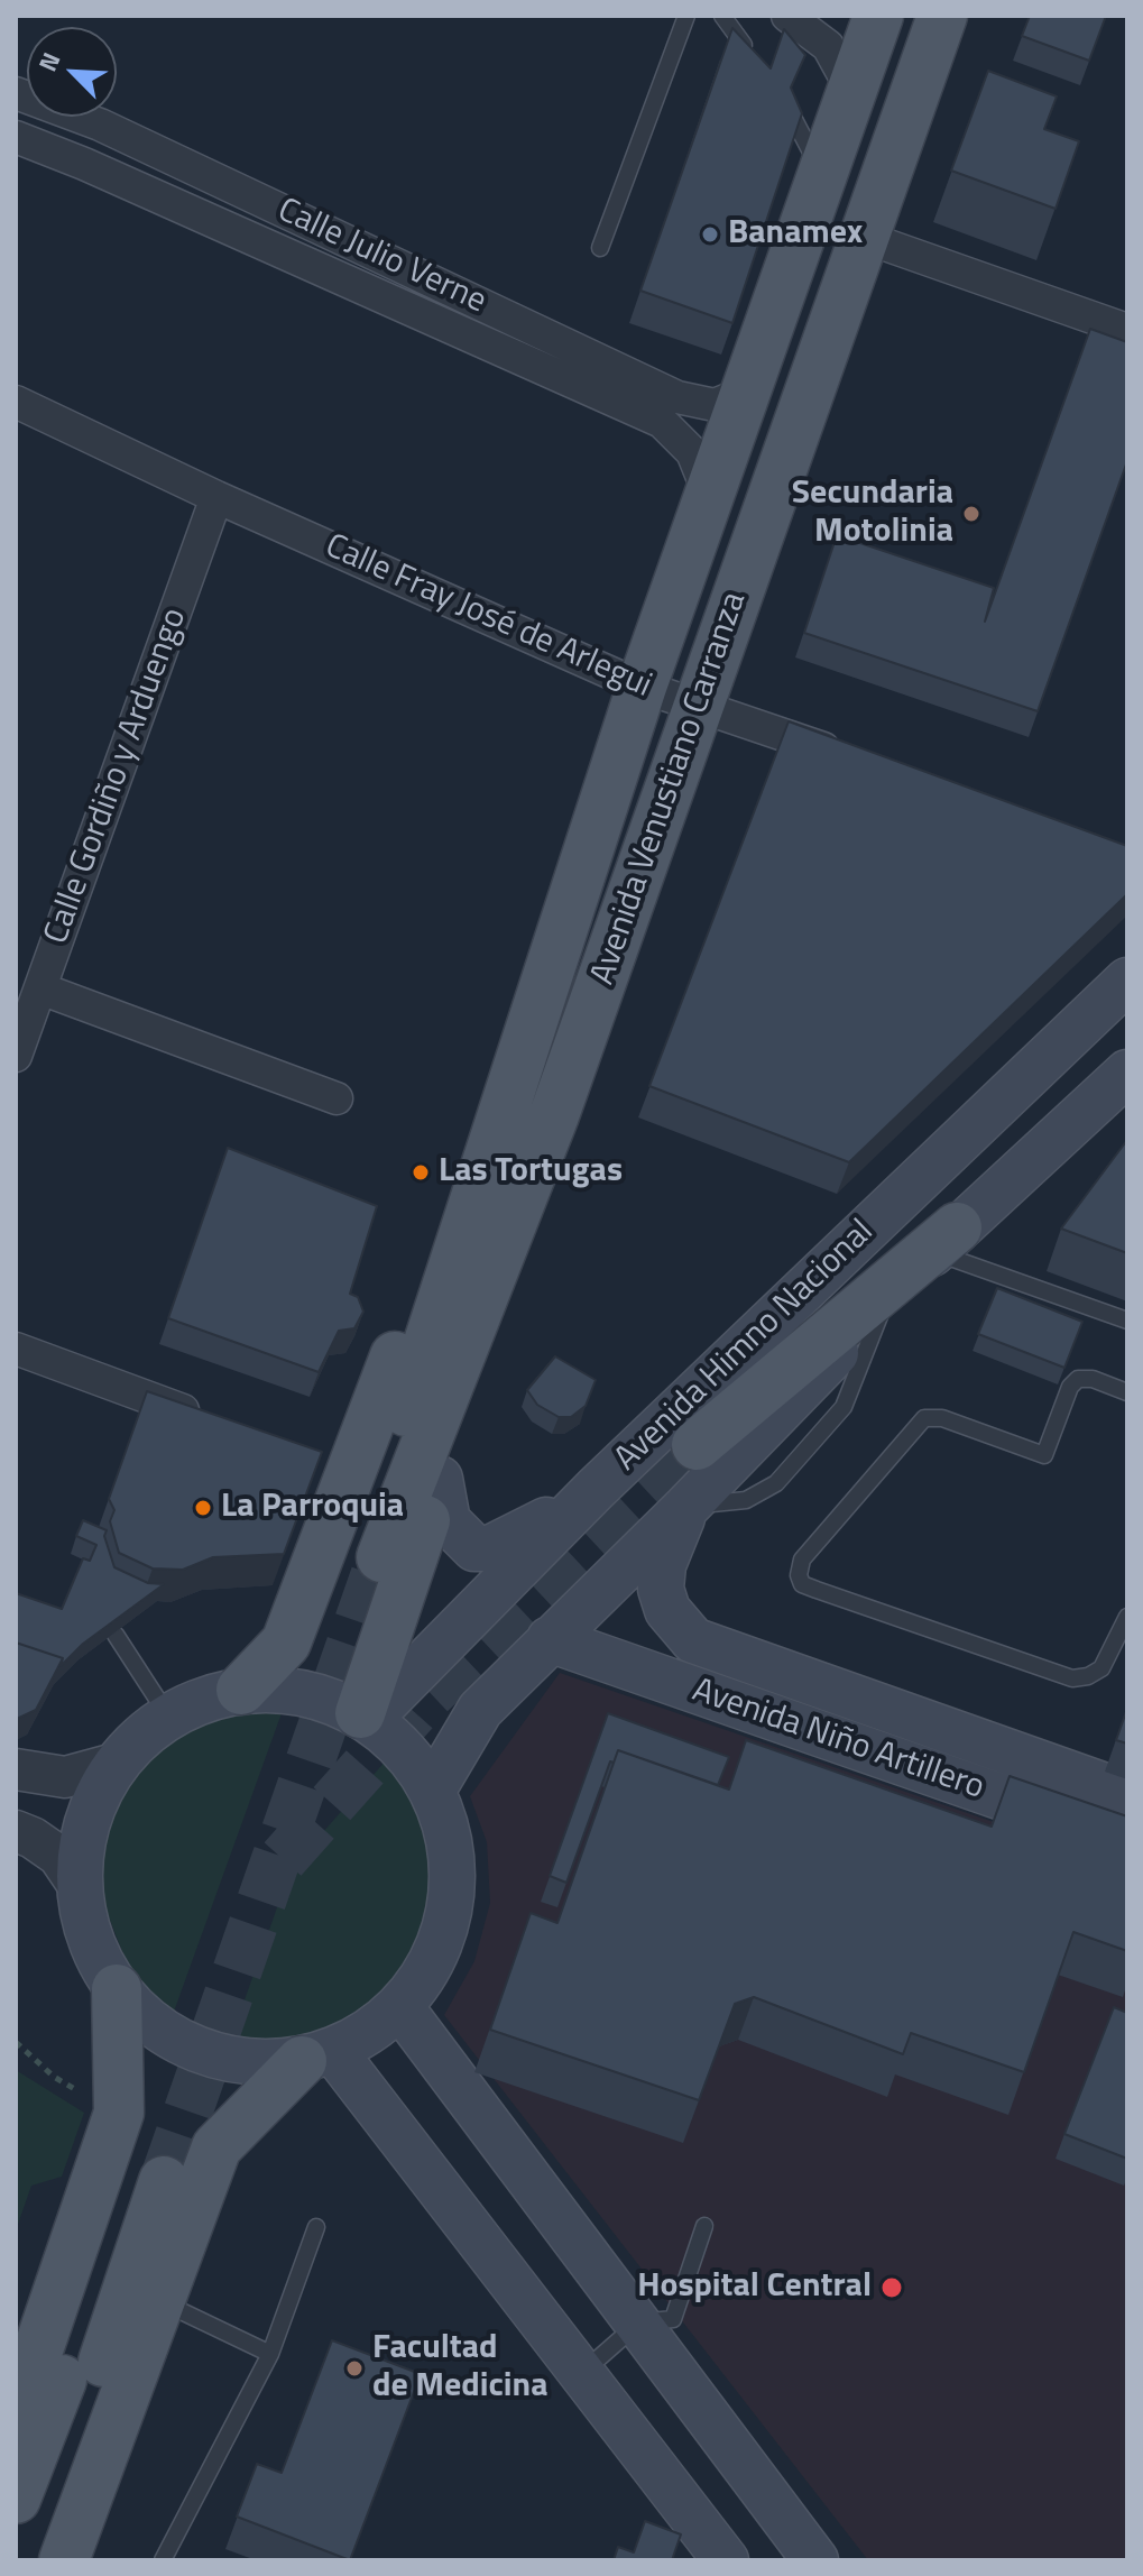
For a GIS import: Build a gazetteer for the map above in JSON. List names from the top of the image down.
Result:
{
  "streets": {
    "main road": ["Avenida Venustiano Carranza", "Avenida Himno Nacional", "Avenida Niño Artillero"],
    "street": ["Calle Julio Verne", "Calle Fray José de Arlegui", "Calle Gordiño y Arduengo"]
  },
  "crossings": [
    ["Calle Julio Verne", "Avenida Venustiano Carranza"],
    ["Calle Fray José de Arlegui", "Calle Gordiño y Arduengo"],
    ["Calle Fray José de Arlegui", "Avenida Venustiano Carranza"],
    ["Avenida Himno Nacional", "Avenida Niño Artillero"]
  ],
  "places": [
    "Banamex",
    "Secundaria Motolinia",
    "Las Tortugas",
    "La Parroquia",
    "Hospital Central",
    "Facultad de Medicina"
  ],
  "north": "top left"
}
